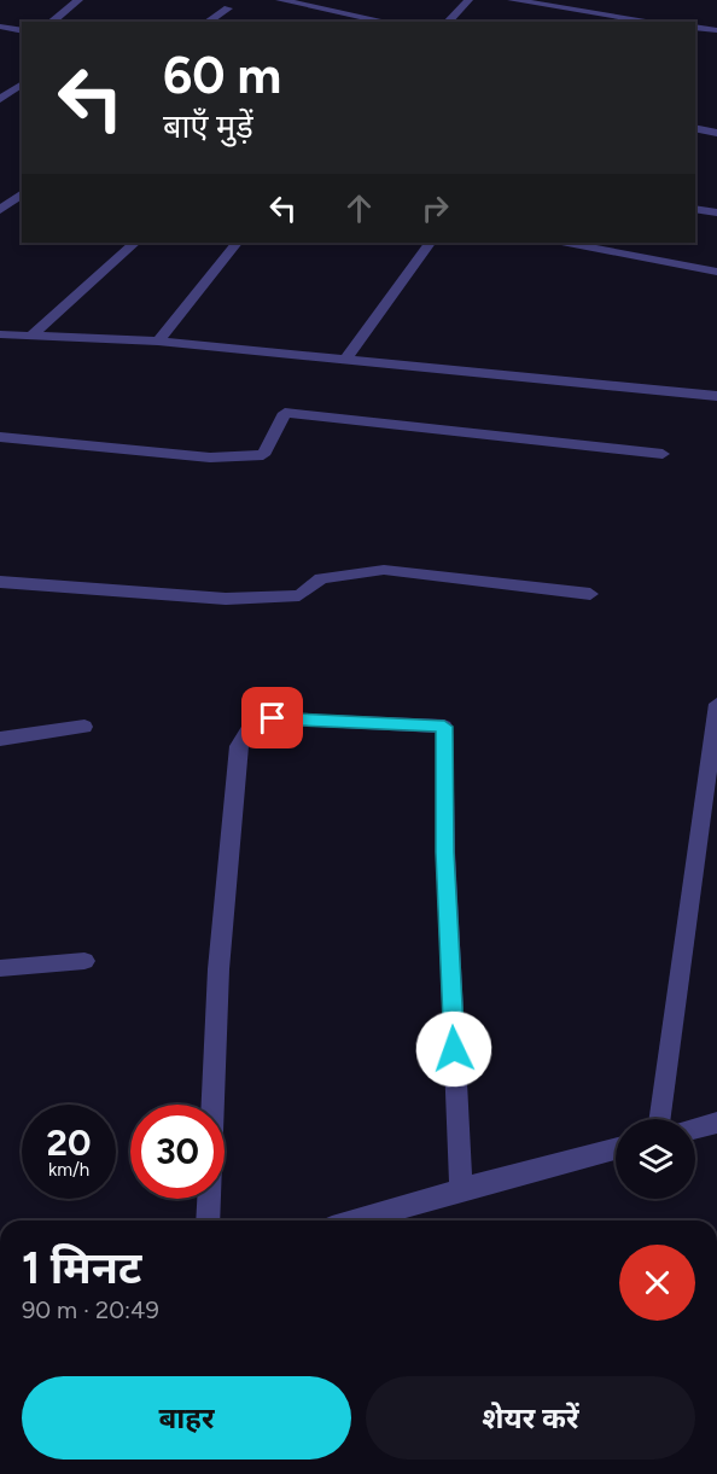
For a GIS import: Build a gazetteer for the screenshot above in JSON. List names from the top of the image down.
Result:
{
  "page": {
    "turn": ["60 m", "बाएँ मुड़ें"],
    "speed": "20 km/h",
    "limit": "30",
    "heading": ["1 मिनट", "90 m · 20:49"],
    "buttons": ["बाहर", "शेयर करें"]
  }
}
